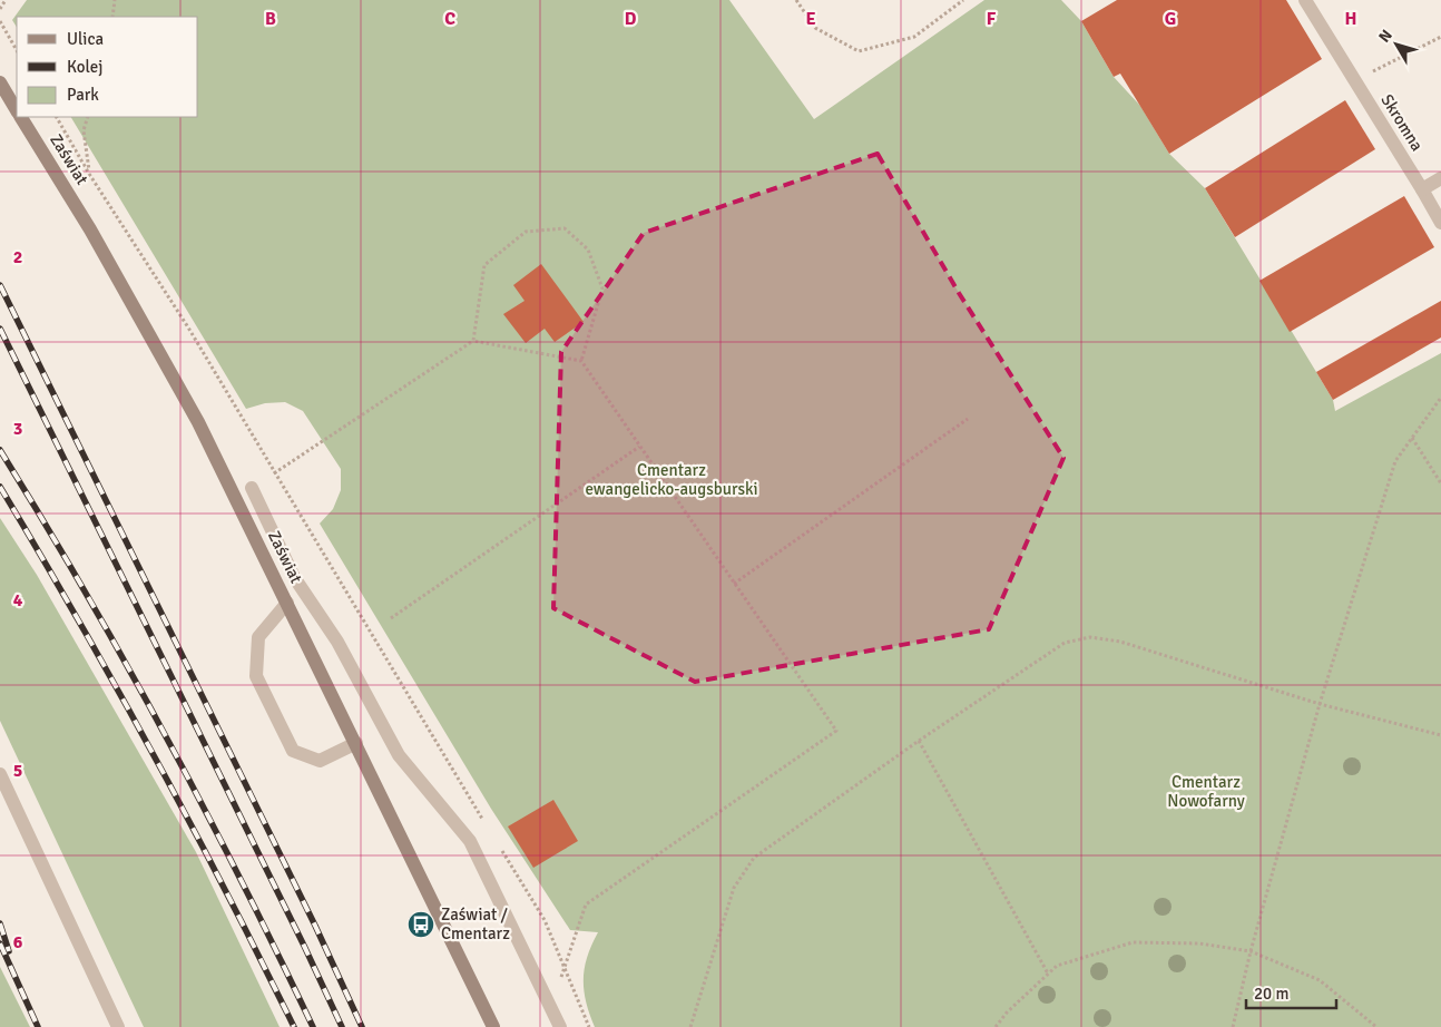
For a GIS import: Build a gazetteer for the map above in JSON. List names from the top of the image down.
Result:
{
  "streets": {
    "street": ["Skromna", "Zaświat"]
  },
  "parks": ["Cmentarz ewangelicko-augsburski", "Cmentarz Nowofarny"],
  "places": {
    "bus stop": ["Zaświat / Cmentarz"]
  },
  "legend": ["Ulica", "Kolej", "Park"],
  "scale_bar": "20 m",
  "north": "top left",
  "grid": {
    "columns": [
      "B",
      "C",
      "D",
      "E",
      "F",
      "G",
      "H"
    ],
    "rows": [
      "2",
      "3",
      "4",
      "5",
      "6"
    ]
  }
}
